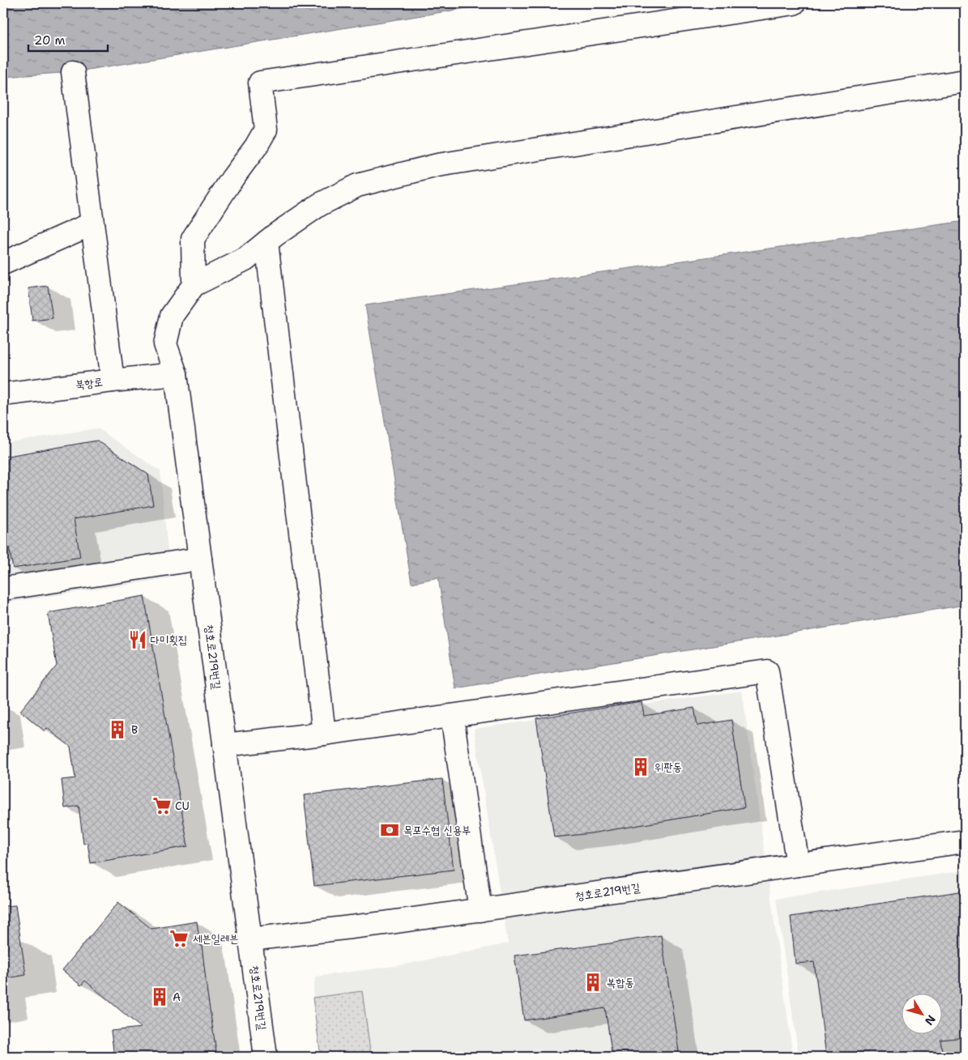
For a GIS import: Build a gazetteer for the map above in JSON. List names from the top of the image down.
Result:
{
  "streets": {
    "street": ["북항로", "청호로219번길"]
  },
  "crossings": [
    ["북항로", "청호로219번길"]
  ],
  "places": {
    "restaurant": ["다미횟집"],
    "building": [
      "B",
      "위판동",
      "복합동",
      "A"
    ],
    "supermarket": ["CU", "세븐일레븐"],
    "bank": ["목포수협 신용부"]
  },
  "scale_bar": "20 m",
  "north": "bottom right"
}
